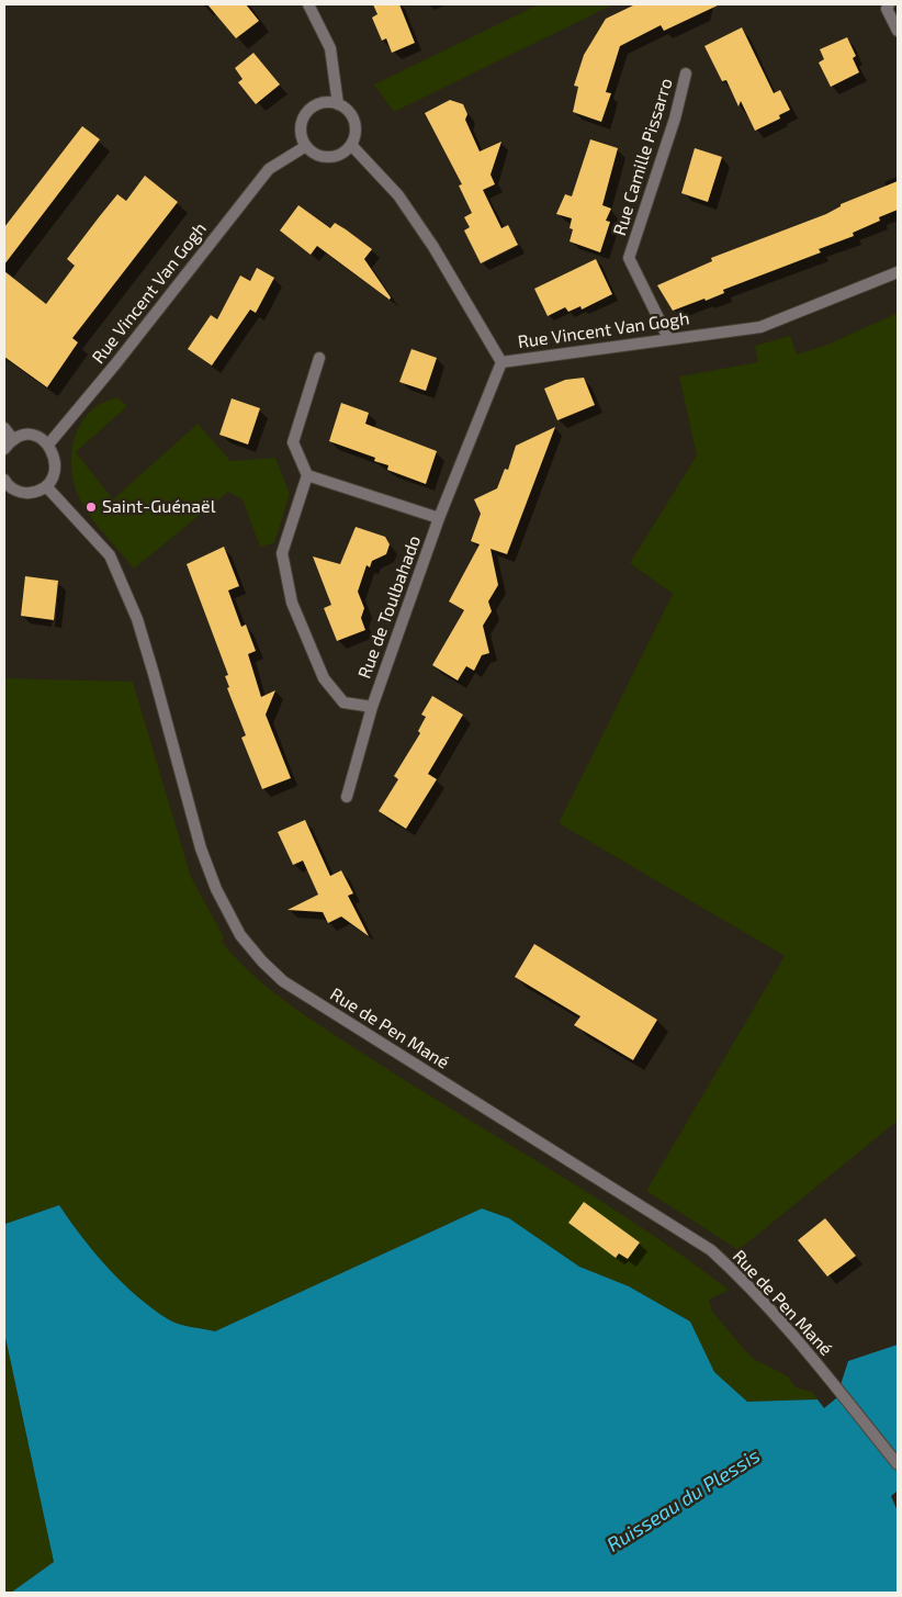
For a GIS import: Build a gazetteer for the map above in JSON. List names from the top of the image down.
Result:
{
  "streets": {
    "street": [
      "Rue Camille Pissarro",
      "Rue Vincent Van Gogh",
      "Rue de Toulbahado",
      "Rue de Pen Mané"
    ]
  },
  "crossings": [
    ["Rue Camille Pissarro", "Rue Vincent Van Gogh"],
    ["Rue Vincent Van Gogh", "Rue de Toulbahado"]
  ],
  "water": ["Ruisseau du Plessis"],
  "places": ["Saint-Guénaël"]
}
